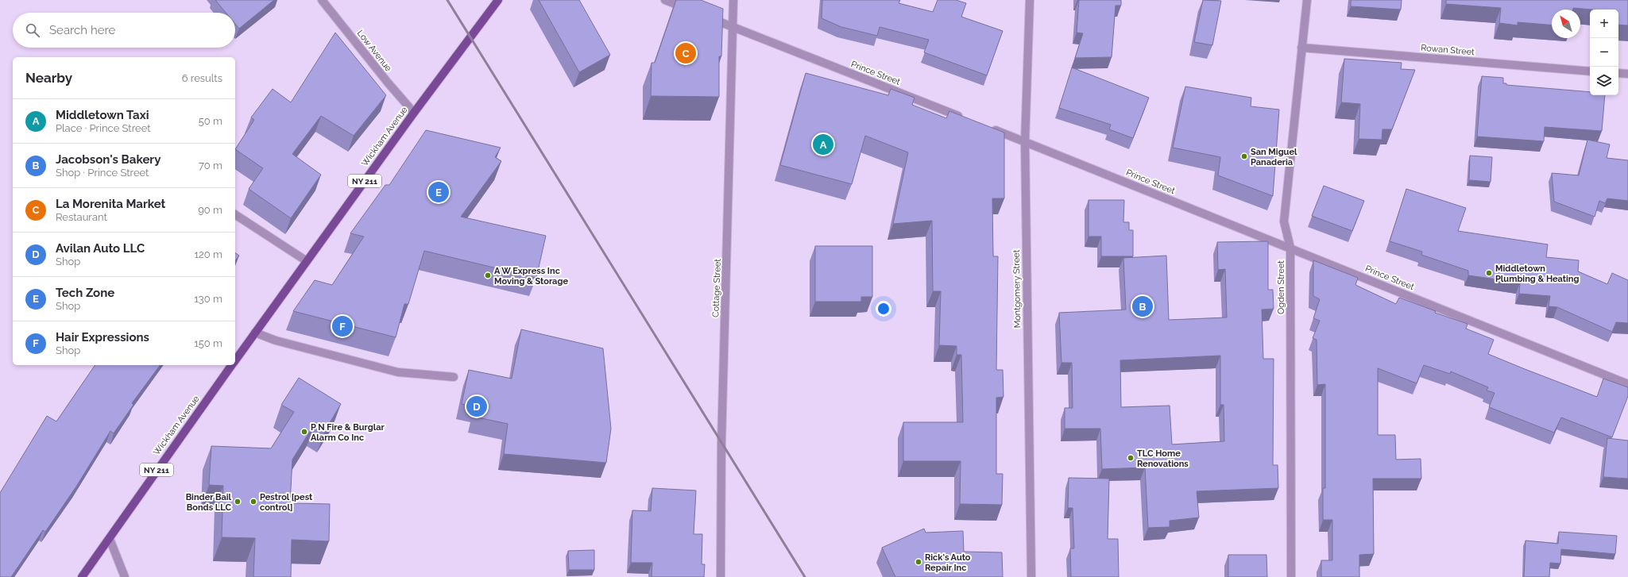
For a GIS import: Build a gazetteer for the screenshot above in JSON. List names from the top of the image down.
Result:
{
  "streets": {
    "main road": ["Wickham Avenue", "NY 211"],
    "street": [
      "Rowan Street",
      "Low Avenue",
      "Prince Street",
      "Ogden Street",
      "Cottage Street",
      "Montgomery Street"
    ]
  },
  "crossings": [
    ["Rowan Street", "Ogden Street"],
    ["Low Avenue", "Wickham Avenue"],
    ["Prince Street", "Ogden Street"],
    ["Prince Street", "Cottage Street"],
    ["Prince Street", "Montgomery Street"]
  ],
  "places": [
    "San Miguel Panaderia",
    "Middletown Plumbing & Heating",
    "A W Express Inc Moving & Storage",
    "P N Fire & Burglar Alarm Co Inc",
    "TLC Home Renovations",
    "Binder Bail Bonds LLC",
    "Pestrol [pest control]",
    "Rick's Auto Repair Inc"
  ],
  "north": "top left",
  "page": {
    "map_buttons": ["+", "−"],
    "search": "Search here",
    "pins": [
      "C",
      "A",
      "E",
      "B",
      "F",
      "D"
    ],
    "heading": ["Nearby", "6 results"],
    "list": [
      {
        "mark": "A",
        "name": "Middletown Taxi",
        "note": "Place · Prince Street",
        "value": "50 m"
      },
      {
        "mark": "B",
        "name": "Jacobson's Bakery",
        "note": "Shop · Prince Street",
        "value": "70 m"
      },
      {
        "mark": "C",
        "name": "La Morenita Market",
        "note": "Restaurant",
        "value": "90 m"
      },
      {
        "mark": "D",
        "name": "Avilan Auto LLC",
        "note": "Shop",
        "value": "120 m"
      },
      {
        "mark": "E",
        "name": "Tech Zone",
        "note": "Shop",
        "value": "130 m"
      },
      {
        "mark": "F",
        "name": "Hair Expressions",
        "note": "Shop",
        "value": "150 m"
      }
    ]
  }
}
